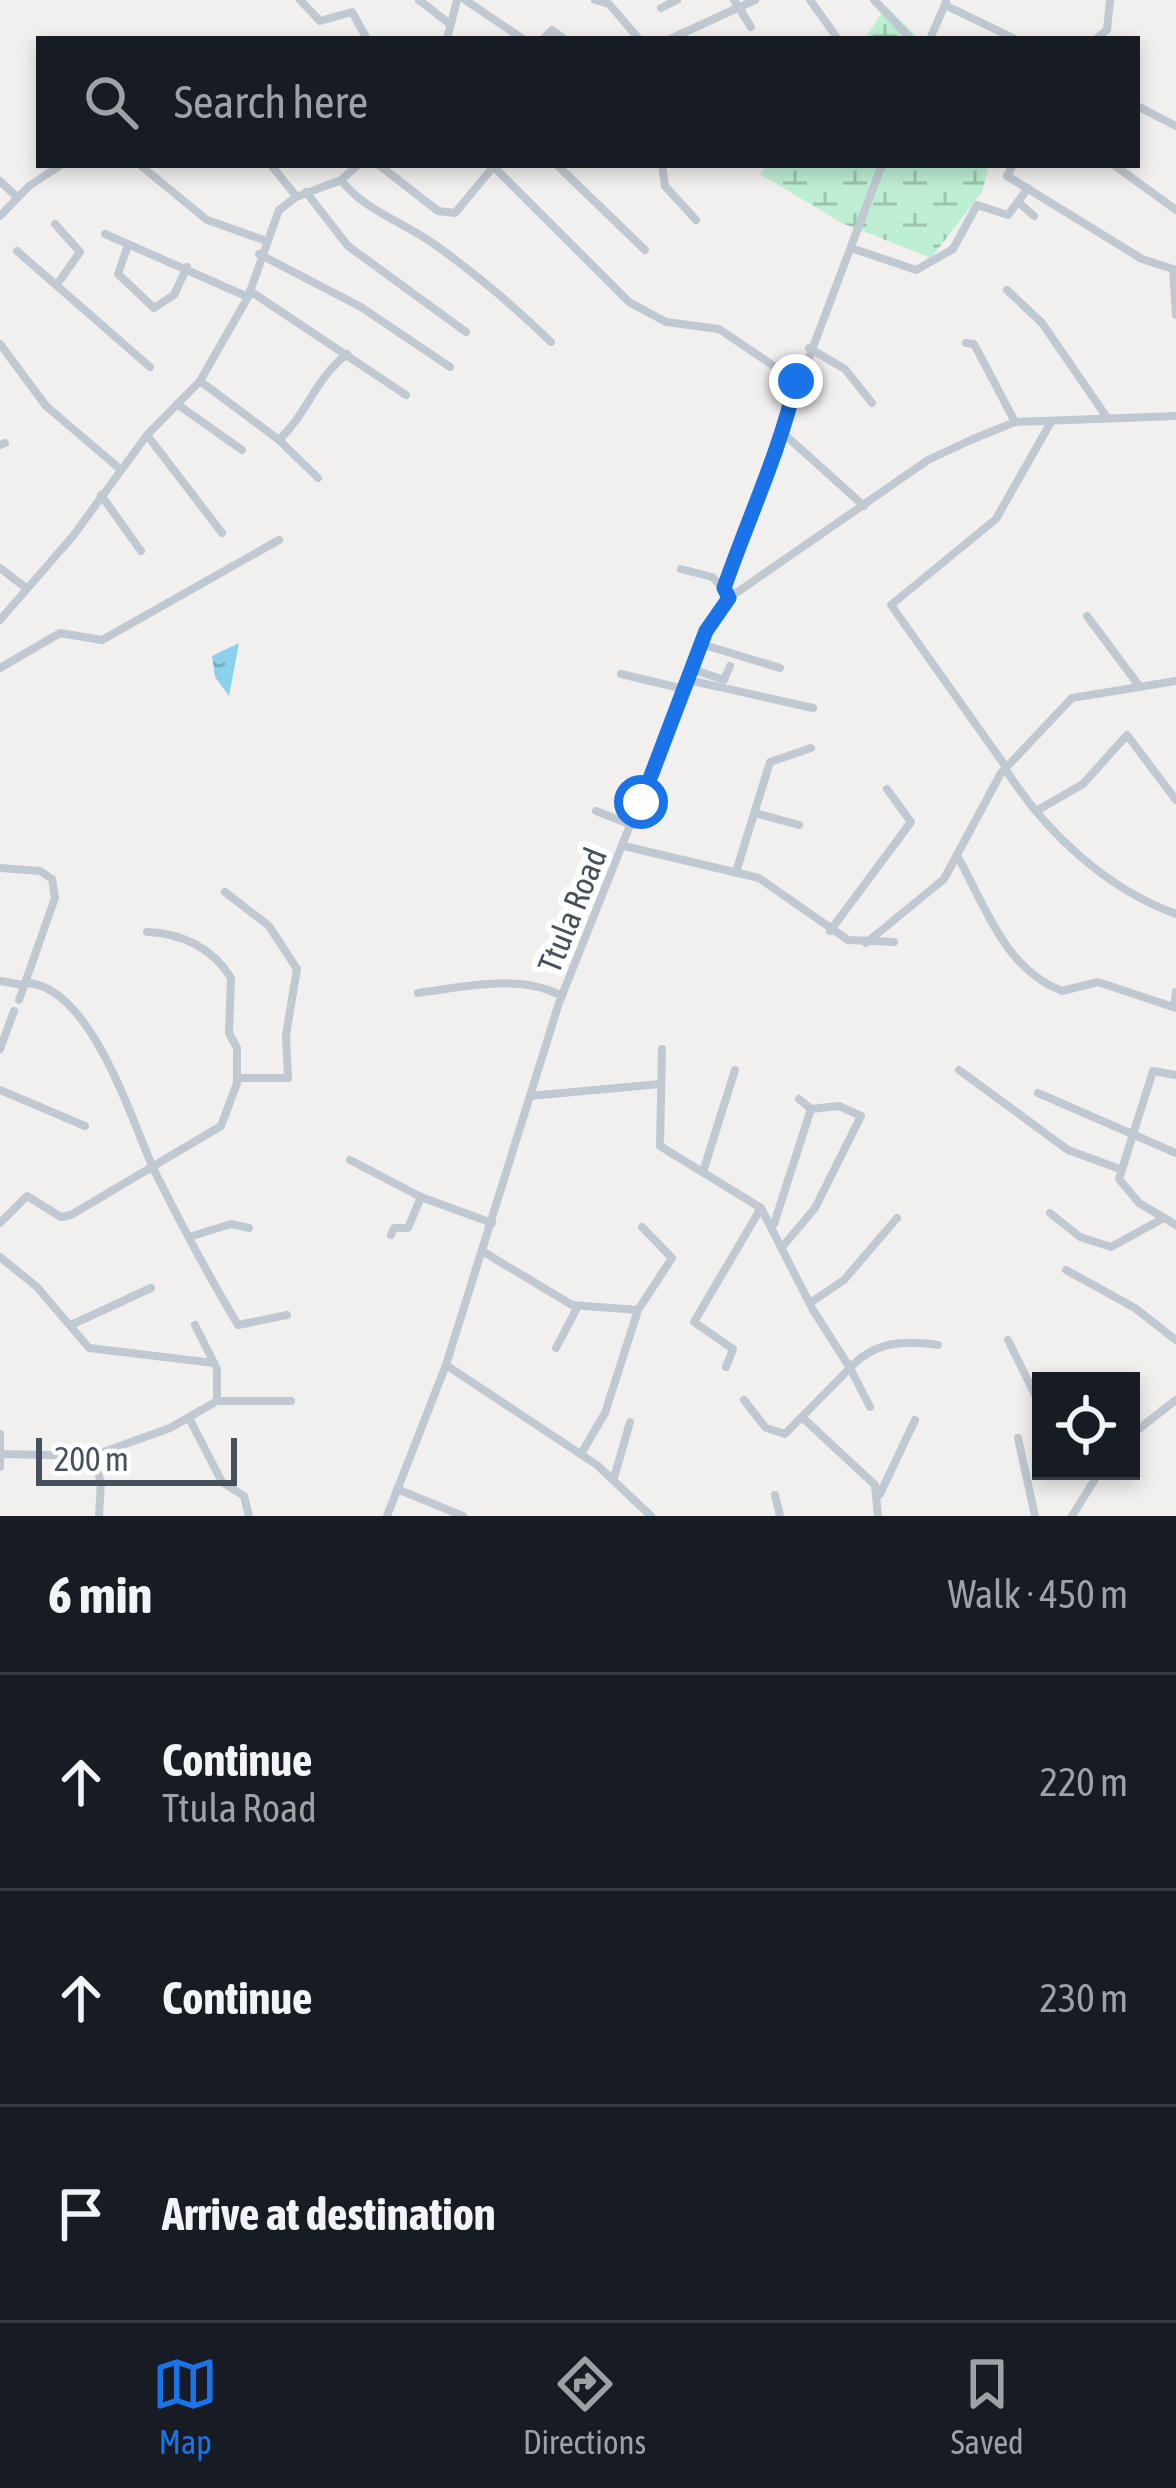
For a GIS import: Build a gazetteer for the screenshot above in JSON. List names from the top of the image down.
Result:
{
  "streets": {
    "street": ["Ttula Road"]
  },
  "scale_bar": "200 m",
  "page": {
    "search": "Search here",
    "scale": "200 m",
    "heading": ["6 min", "Walk · 450 m"],
    "list": [
      ["Continue", "Ttula Road", "220 m"],
      ["Continue", "230 m"],
      "Arrive at destination"
    ],
    "nav": ["Map", "Directions", "Saved"]
  }
}
